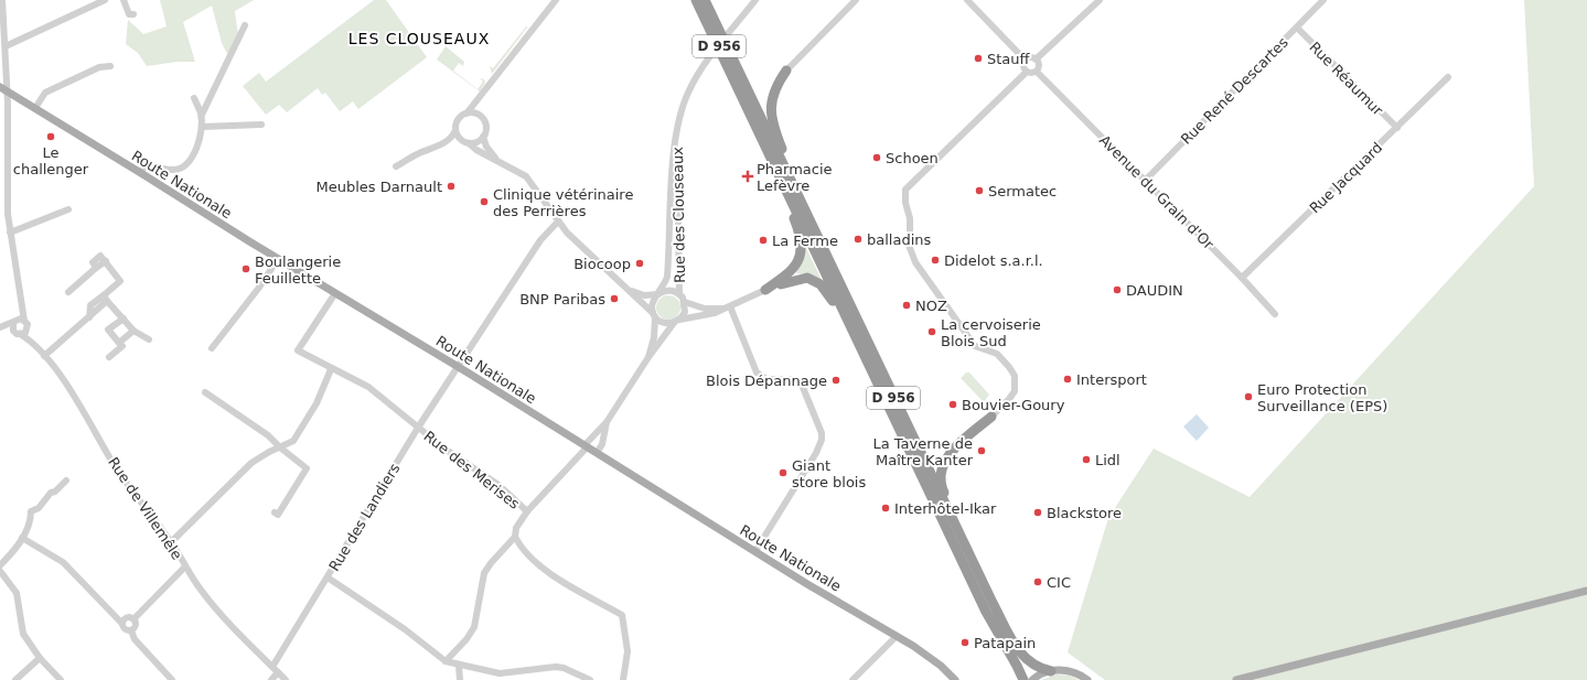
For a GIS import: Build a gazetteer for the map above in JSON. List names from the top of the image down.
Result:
{
  "streets": {
    "highway": ["D 956"],
    "main road": ["Route Nationale"],
    "street": [
      "Rue Réaumur",
      "Rue René Descartes",
      "Rue Jacquard",
      "Avenue du Grain d'Or",
      "Rue des Clouseaux",
      "Rue des Merises",
      "Rue de Villemêle",
      "Rue des Landiers"
    ]
  },
  "crossings": [
    ["Rue Réaumur", "Rue René Descartes"],
    ["Rue Réaumur", "Rue Jacquard"],
    ["Rue René Descartes", "Avenue du Grain d'Or"],
    ["Rue Jacquard", "Avenue du Grain d'Or"],
    ["Route Nationale", "Rue des Merises"],
    ["Route Nationale", "Rue des Landiers"],
    ["Rue des Merises", "Rue des Landiers"],
    ["Rue de Villemêle", "Rue des Landiers"]
  ],
  "districts": ["LES CLOUSEAUX"],
  "places": {
    "other": [
      "Stauff",
      "Le challenger",
      "Schoen",
      "Meubles Darnault",
      "Sermatec",
      "Clinique vétérinaire des Perrières",
      "balladins",
      "La Ferme",
      "Didelot s.a.r.l.",
      "Biocoop",
      "Boulangerie Feuillette",
      "DAUDIN",
      "BNP Paribas",
      "NOZ",
      "La cervoiserie Blois Sud",
      "Intersport",
      "Blois Dépannage",
      "Euro Protection Surveillance (EPS)",
      "Bouvier-Goury",
      "La Taverne de Maître Kanter",
      "Lidl",
      "Giant store blois",
      "Interhôtel-Ikar",
      "Blackstore",
      "CIC",
      "Patapain"
    ],
    "health": ["Pharmacie Lefèvre"]
  }
}
